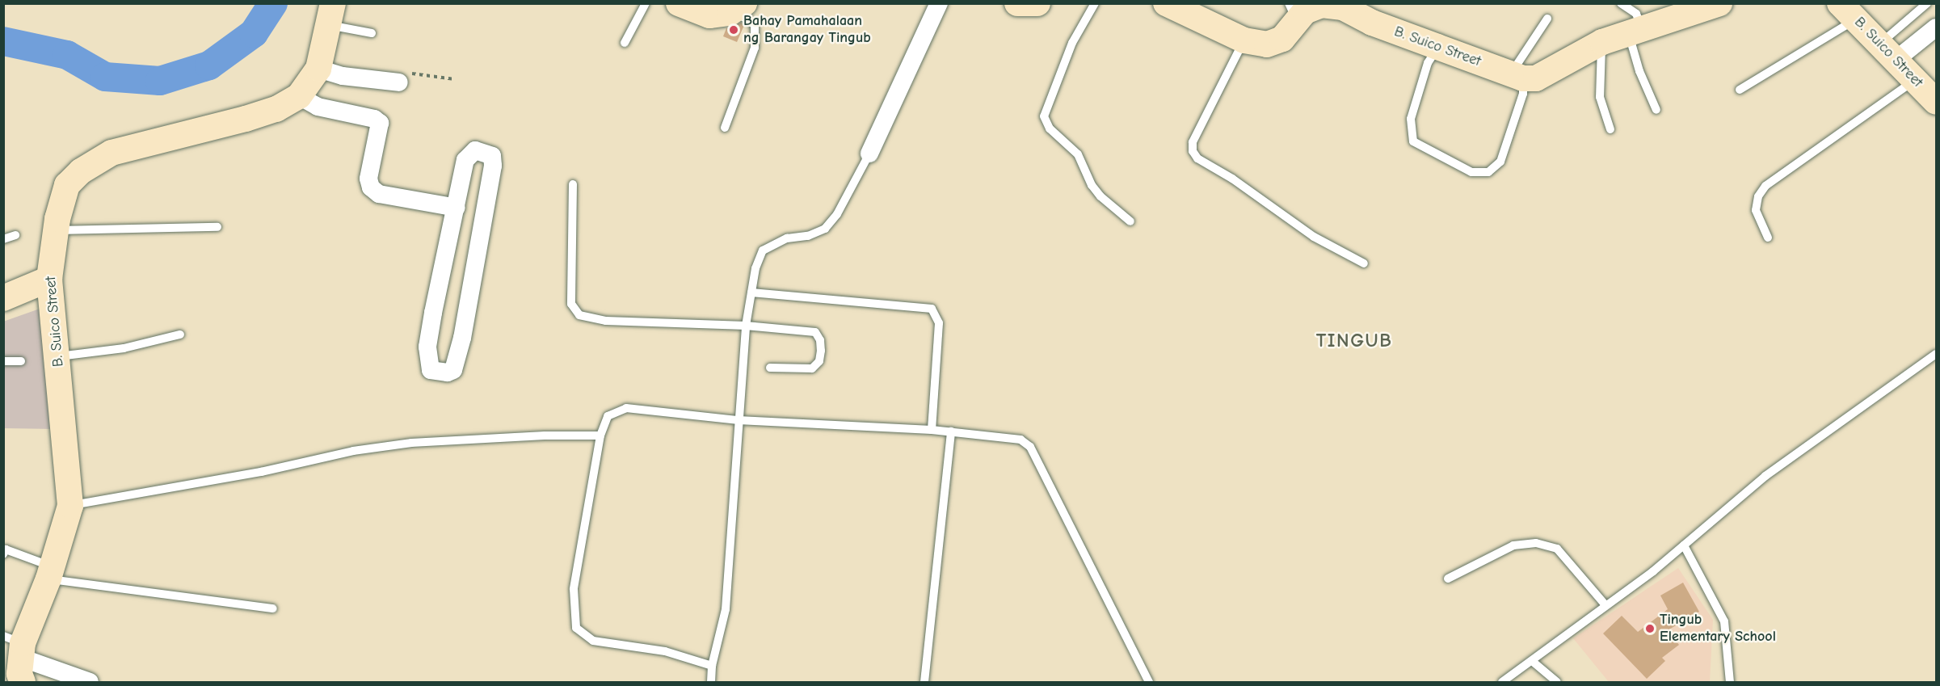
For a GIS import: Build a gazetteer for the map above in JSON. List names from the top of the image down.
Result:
{
  "streets": {
    "street": ["B. Suico Street"]
  },
  "districts": ["TINGUB"],
  "places": ["Bahay Pamahalaan ng Barangay Tingub", "Tingub Elementary School"]
}
